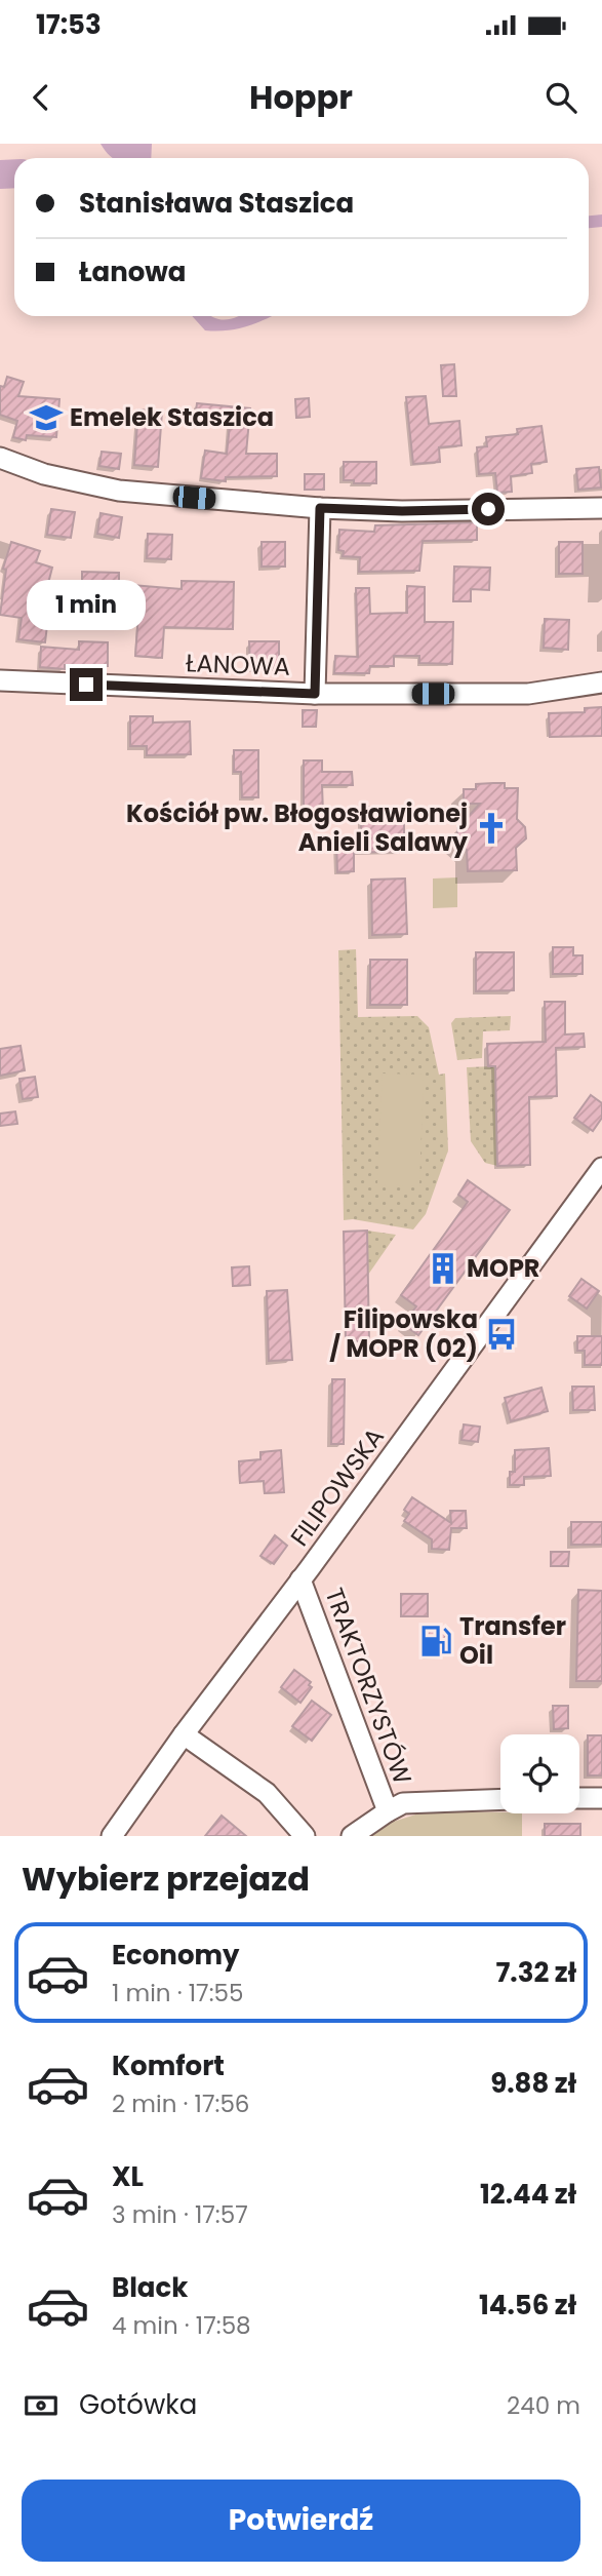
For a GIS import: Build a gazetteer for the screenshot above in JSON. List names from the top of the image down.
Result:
{
  "streets": {
    "street": ["ŁANOWA", "FILIPOWSKA", "TRAKTORZYSTÓW"]
  },
  "crossings": [
    ["FILIPOWSKA", "TRAKTORZYSTÓW"]
  ],
  "places": {
    "school or university": ["Emelek Staszica"],
    "church": ["Kościół pw. Błogosławionej Anieli Salawy"],
    "building": ["MOPR"],
    "bus stop": ["Filipowska / MOPR (02)"],
    "fuel station": ["Transfer Oil"]
  },
  "page": {
    "status": "17:53",
    "header": "Hoppr",
    "banner": ["Stanisława Staszica", "Łanowa"],
    "bubble": "1 min",
    "heading": "Wybierz przejazd",
    "list": [
      {
        "name": "Economy",
        "note": "1 min · 17:55",
        "value": "7.32 zł"
      },
      {
        "name": "Komfort",
        "note": "2 min · 17:56",
        "value": "9.88 zł"
      },
      {
        "name": "XL",
        "note": "3 min · 17:57",
        "value": "12.44 zł"
      },
      {
        "name": "Black",
        "note": "4 min · 17:58",
        "value": "14.56 zł"
      }
    ],
    "pay": ["Gotówka", "240 m"],
    "buttons": "Potwierdź"
  }
}
